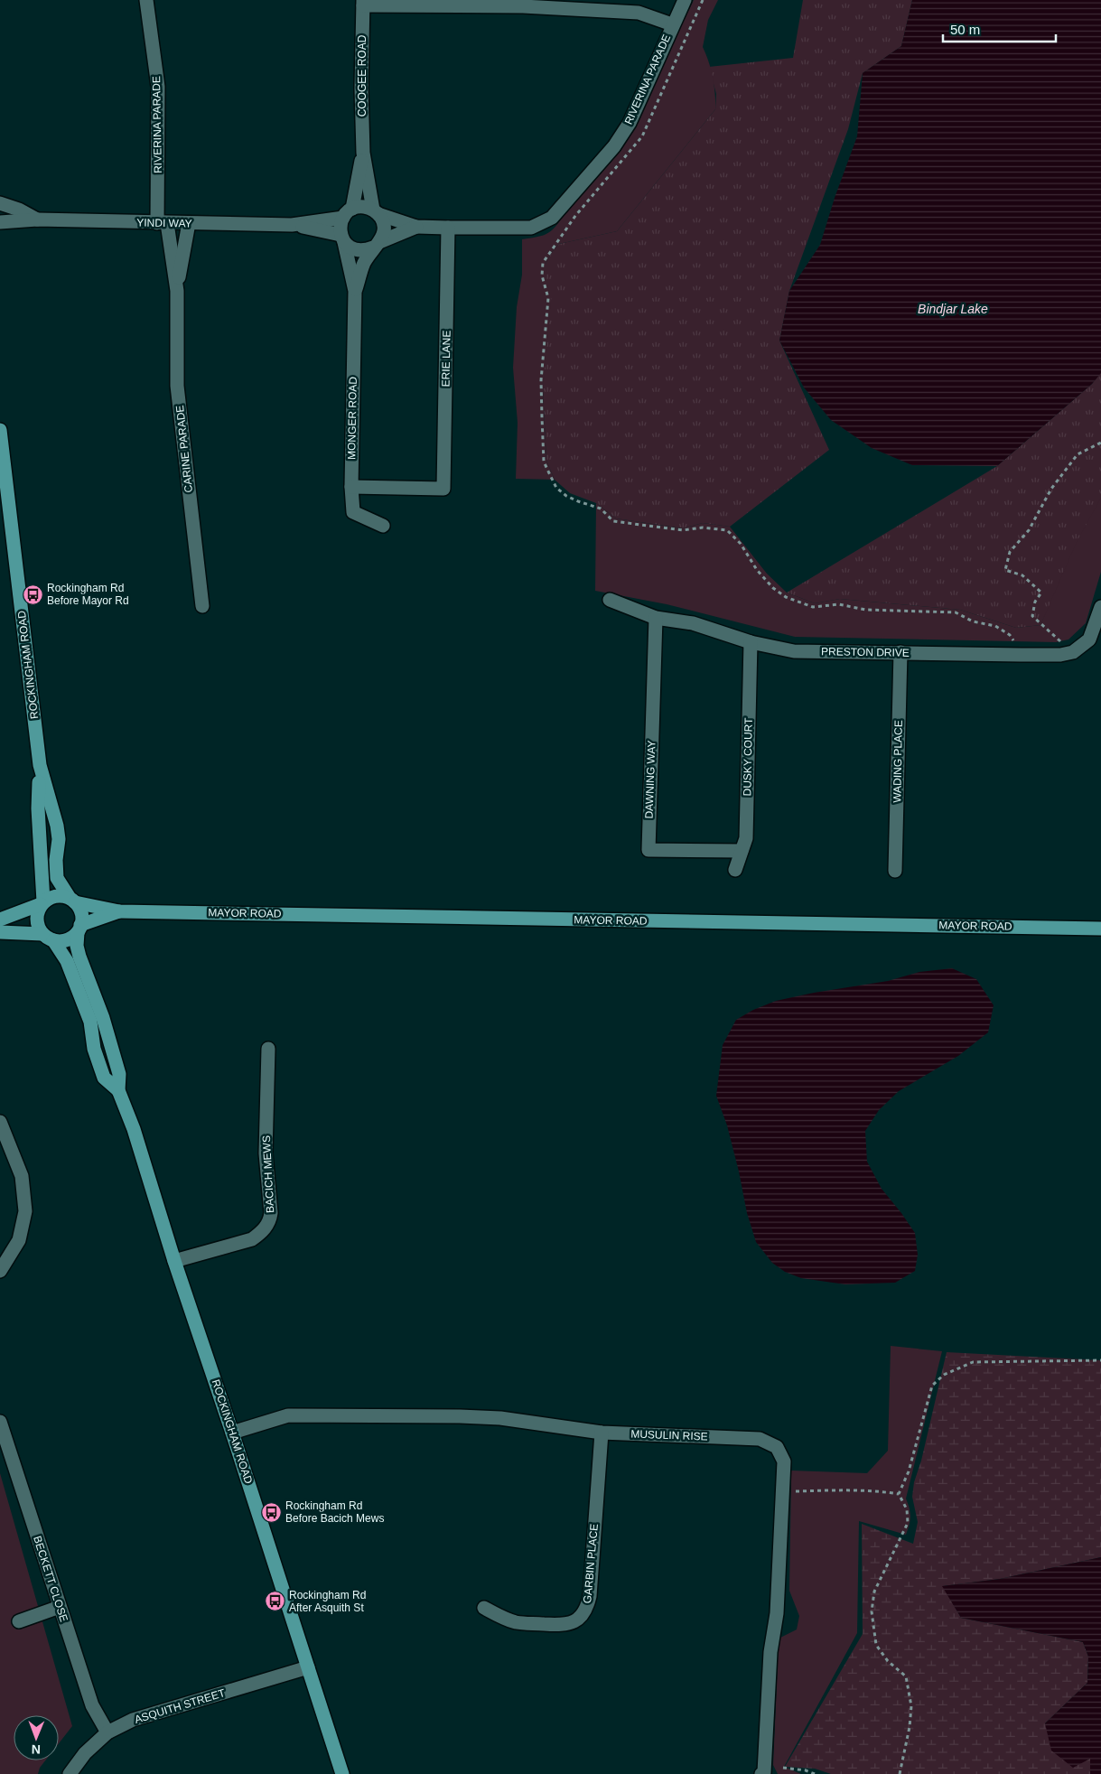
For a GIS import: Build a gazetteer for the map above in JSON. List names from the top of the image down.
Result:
{
  "streets": {
    "main road": ["ROCKINGHAM ROAD", "MAYOR ROAD"],
    "street": [
      "COOGEE ROAD",
      "RIVERINA PARADE",
      "YINDI WAY",
      "ERIE LANE",
      "MONGER ROAD",
      "CARINE PARADE",
      "PRESTON DRIVE",
      "DUSKY COURT",
      "WADING PLACE",
      "DAWNING WAY",
      "BACICH MEWS",
      "MUSULIN RISE",
      "GARBIN PLACE",
      "BECKETT CLOSE",
      "ASQUITH STREET"
    ]
  },
  "crossings": [
    ["COOGEE ROAD", "YINDI WAY"],
    ["COOGEE ROAD", "MONGER ROAD"],
    ["RIVERINA PARADE", "YINDI WAY"],
    ["RIVERINA PARADE", "CARINE PARADE"],
    ["YINDI WAY", "ERIE LANE"],
    ["YINDI WAY", "MONGER ROAD"],
    ["YINDI WAY", "CARINE PARADE"],
    ["ERIE LANE", "MONGER ROAD"],
    ["PRESTON DRIVE", "DUSKY COURT"],
    ["PRESTON DRIVE", "WADING PLACE"],
    ["PRESTON DRIVE", "DAWNING WAY"],
    ["ROCKINGHAM ROAD", "MAYOR ROAD"],
    ["ROCKINGHAM ROAD", "BACICH MEWS"],
    ["ROCKINGHAM ROAD", "MUSULIN RISE"],
    ["ROCKINGHAM ROAD", "ASQUITH STREET"],
    ["DUSKY COURT", "DAWNING WAY"],
    ["MUSULIN RISE", "GARBIN PLACE"],
    ["BECKETT CLOSE", "ASQUITH STREET"]
  ],
  "water": ["Bindjar Lake"],
  "places": {
    "bus stop": ["Rockingham Rd Before Mayor Rd", "Rockingham Rd Before Bacich Mews", "Rockingham Rd After Asquith St"]
  },
  "scale_bar": "50 m",
  "north": "bottom"
}
